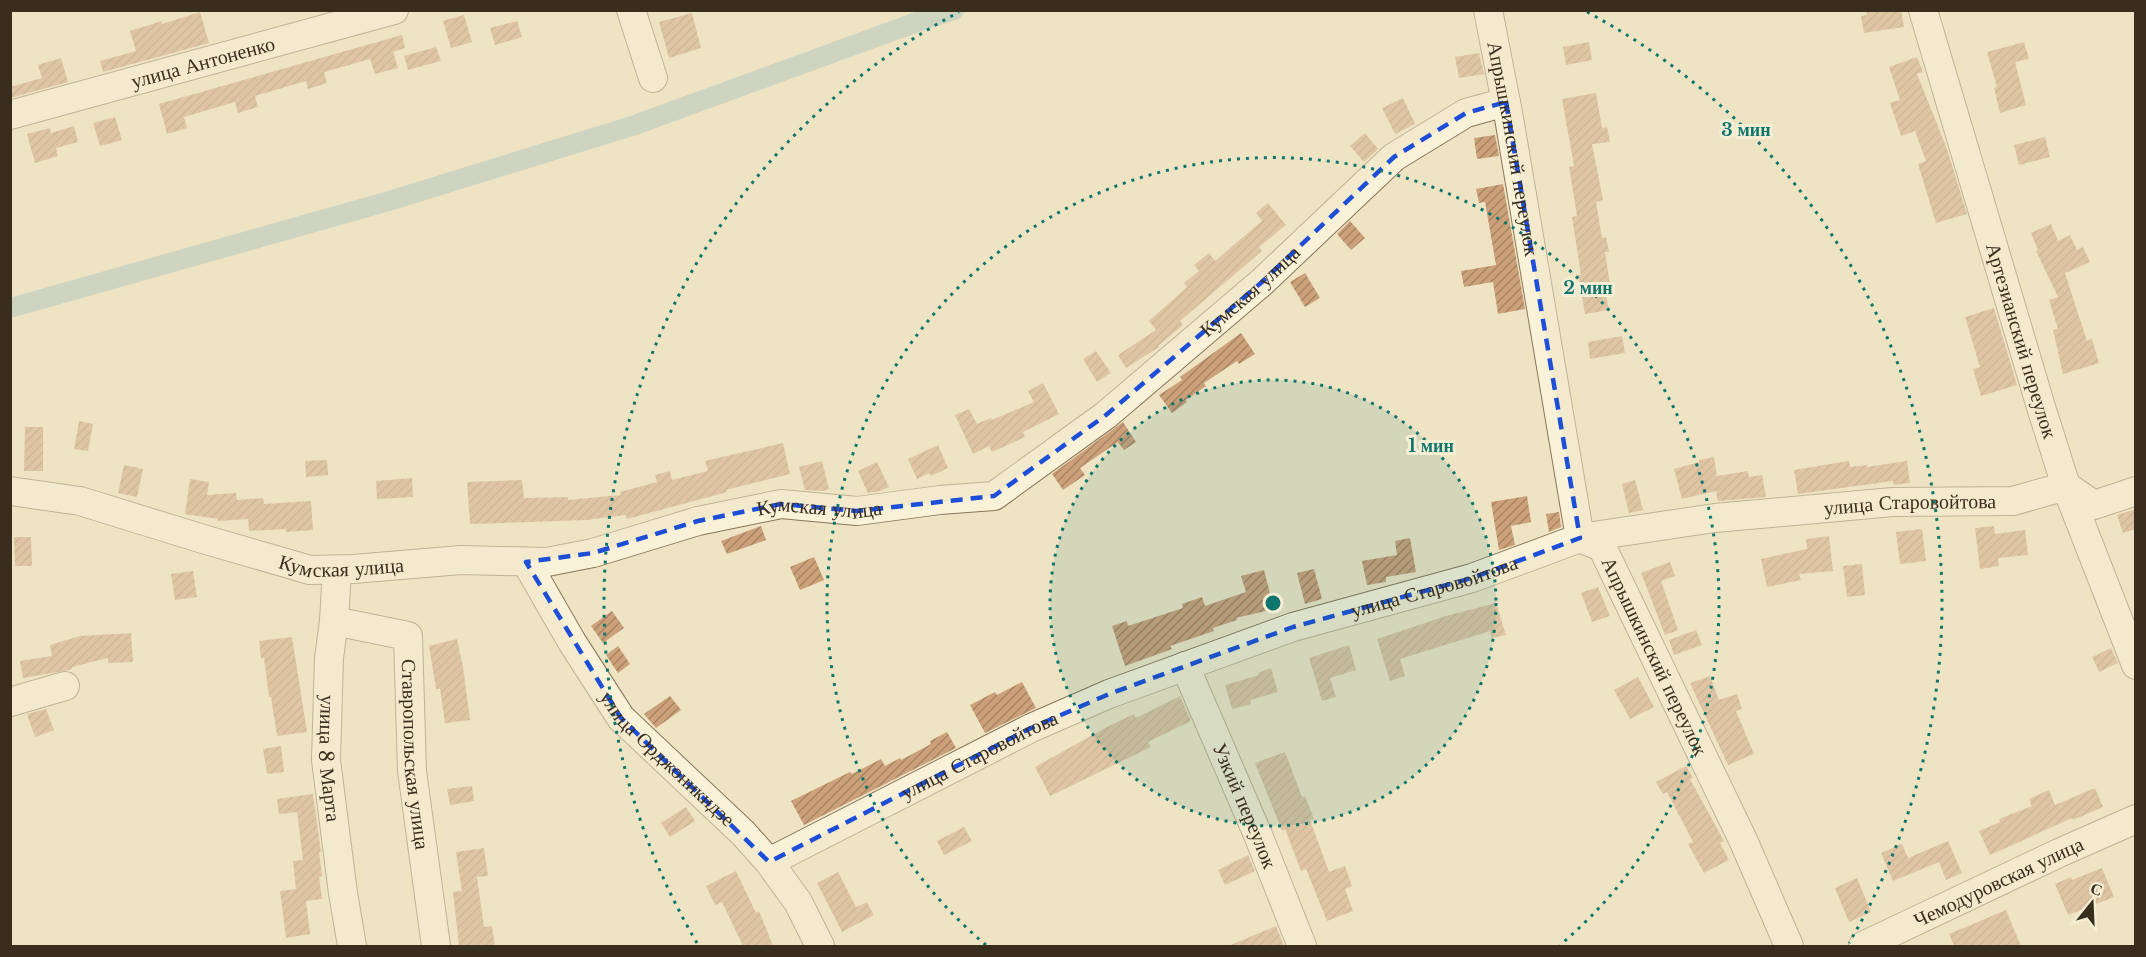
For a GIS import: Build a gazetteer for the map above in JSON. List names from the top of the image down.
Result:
{
  "streets": {
    "street": [
      "улица Антоненко",
      "Апрышкинский переулок",
      "Кумская улица",
      "Артезианский переулок",
      "улица Старовойтова",
      "Ставропольская улица",
      "улица Орджоникидзе",
      "улица 8 Марта",
      "Узкий переулок",
      "Чемодуровская улица"
    ]
  },
  "crossings": [
    ["Апрышкинский переулок", "Кумская улица"],
    ["Апрышкинский переулок", "улица Старовойтова"],
    ["Кумская улица", "улица Орджоникидзе"],
    ["Кумская улица", "улица 8 Марта"],
    ["Артезианский переулок", "улица Старовойтова"],
    ["улица Старовойтова", "улица Орджоникидзе"],
    ["улица Старовойтова", "Узкий переулок"],
    ["Ставропольская улица", "улица 8 Марта"]
  ],
  "north": "top",
  "rings": ["3 мин", "2 мин", "1 мин"]
}
